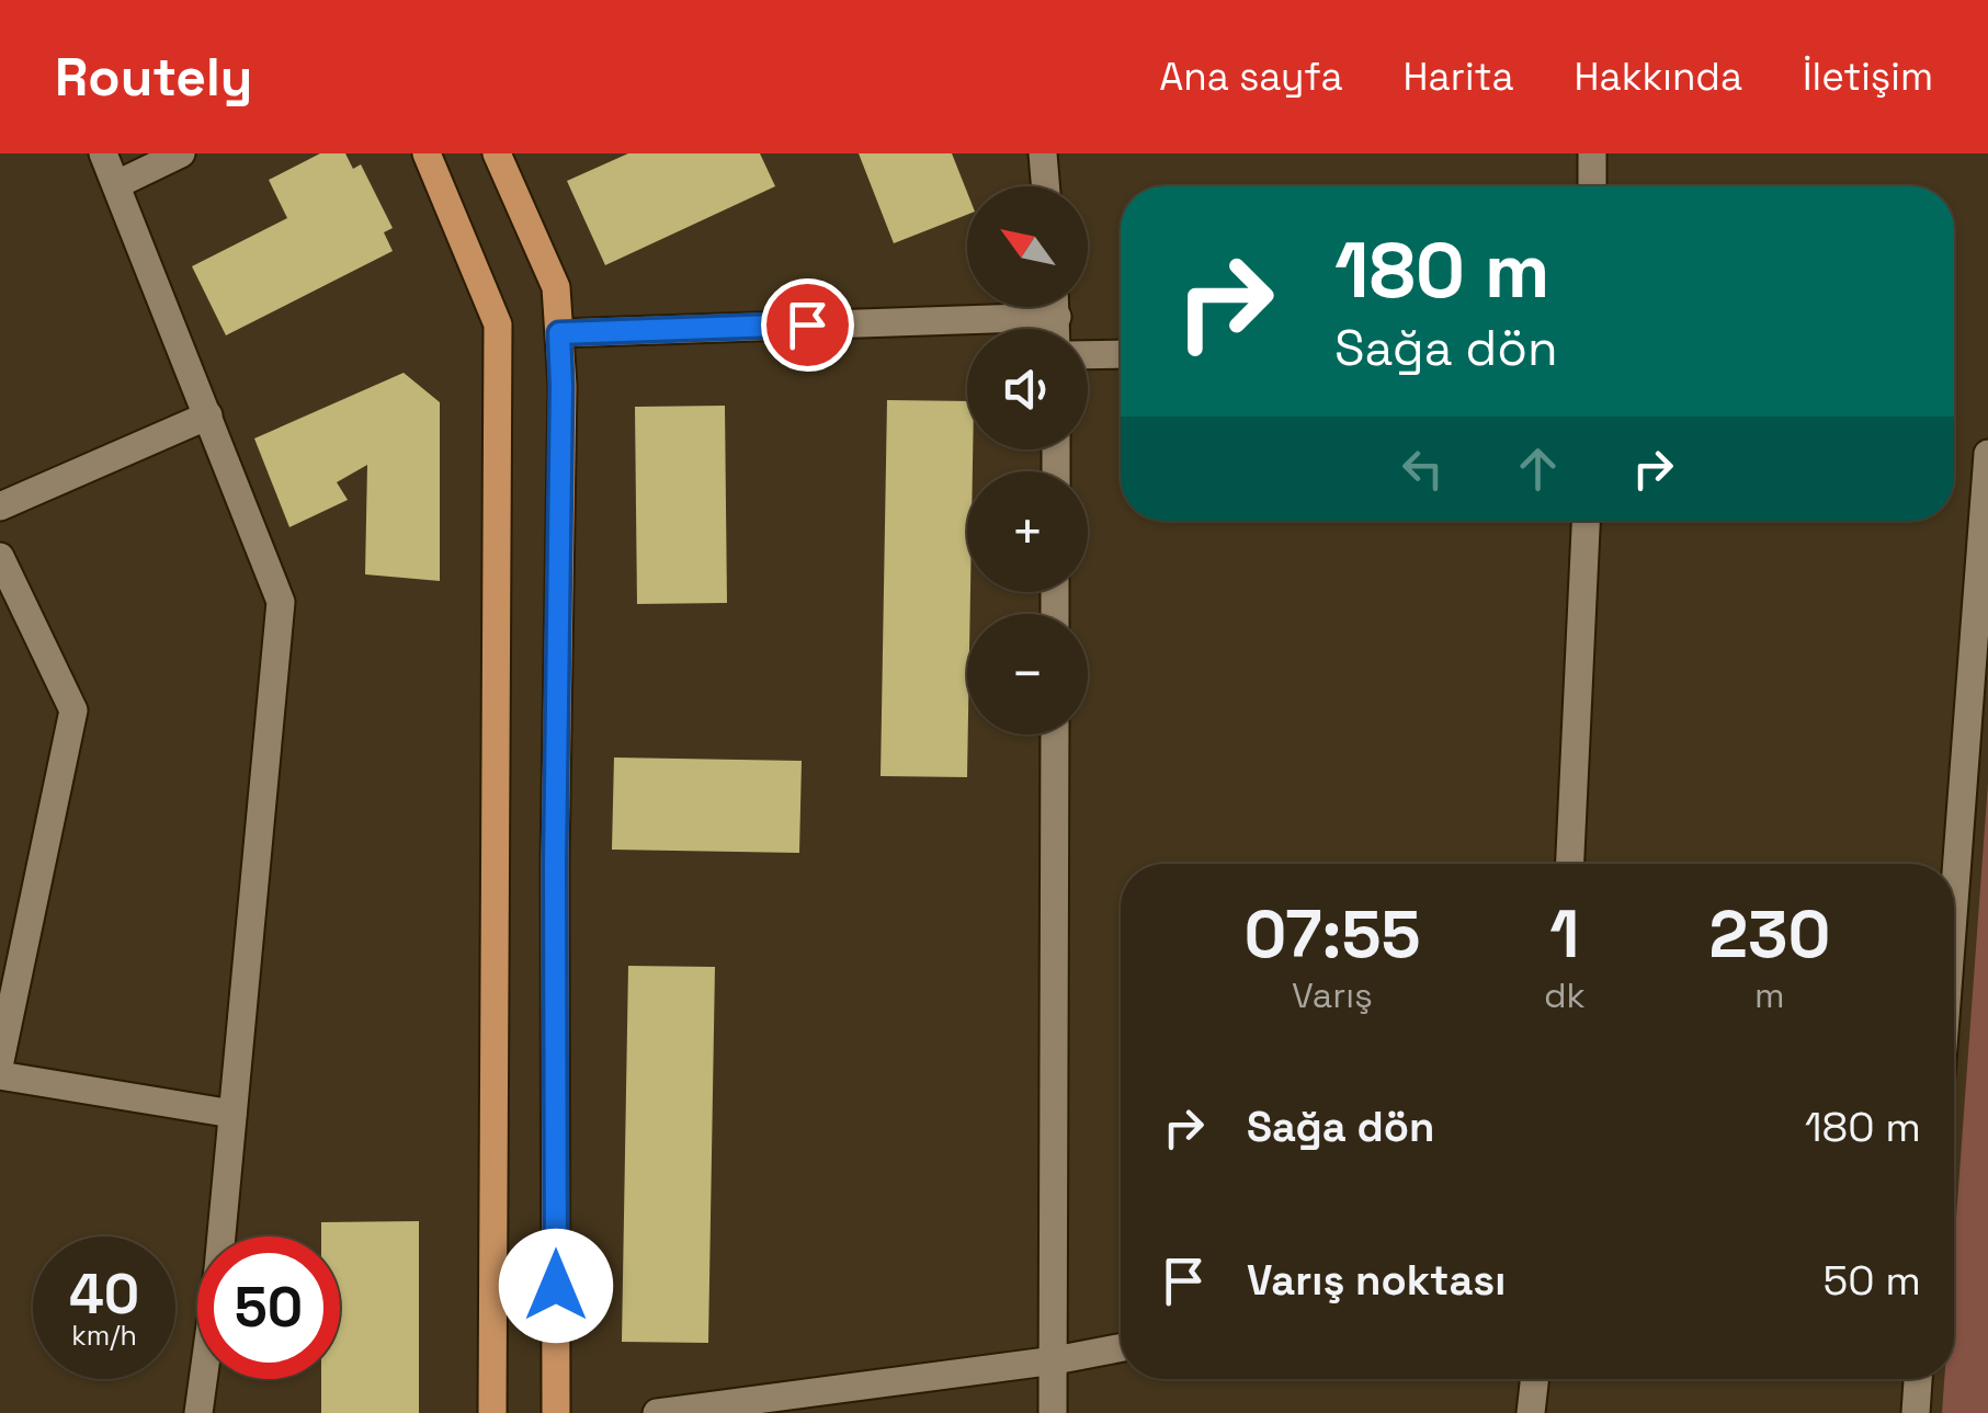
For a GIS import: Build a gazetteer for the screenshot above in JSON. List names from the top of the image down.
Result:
{
  "north": "top left",
  "page": {
    "header": "Routely",
    "nav": [
      "Ana sayfa",
      "Harita",
      "Hakkında",
      "İletişim"
    ],
    "map_buttons": ["+", "−"],
    "turn": ["180 m", "Sağa dön"],
    "eta": [
      "07:55",
      "Varış",
      "1",
      "dk",
      "230",
      "m"
    ],
    "list": [
      {
        "name": "Sağa dön",
        "value": "180 m"
      },
      {
        "name": "Varış noktası",
        "value": "50 m"
      }
    ],
    "speed": "40 km/h",
    "limit": "50"
  }
}
